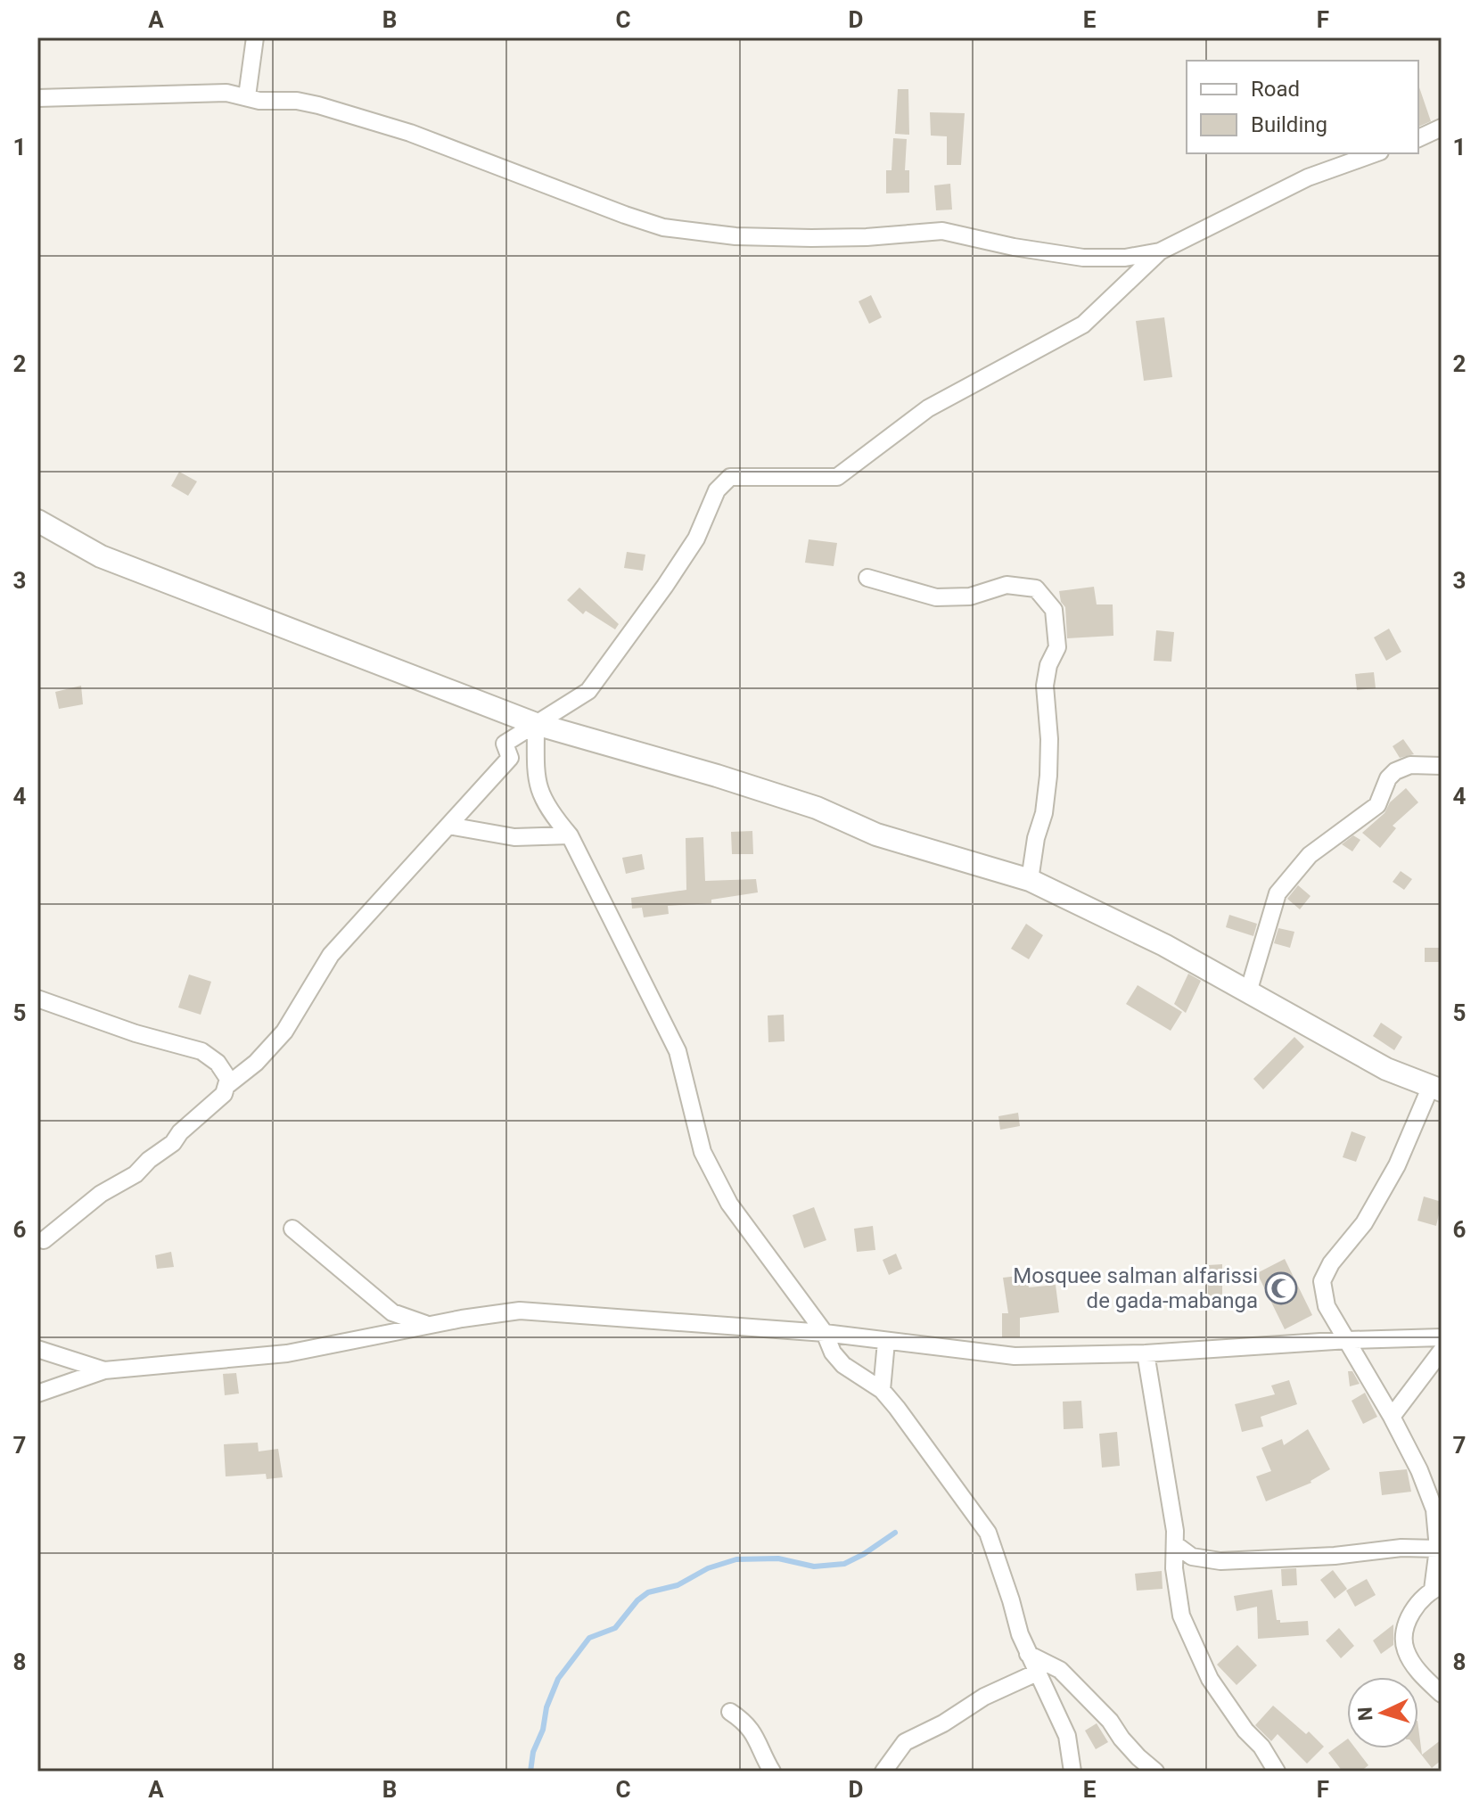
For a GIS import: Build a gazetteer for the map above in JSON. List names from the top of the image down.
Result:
{
  "places": {
    "mosque": ["Mosquee salman alfarissi de gada-mabanga"]
  },
  "legend": ["Road", "Building"],
  "north": "left",
  "grid": {
    "columns": [
      "A",
      "B",
      "C",
      "D",
      "E",
      "F"
    ],
    "rows": [
      "1",
      "2",
      "3",
      "4",
      "5",
      "6",
      "7",
      "8"
    ]
  }
}
